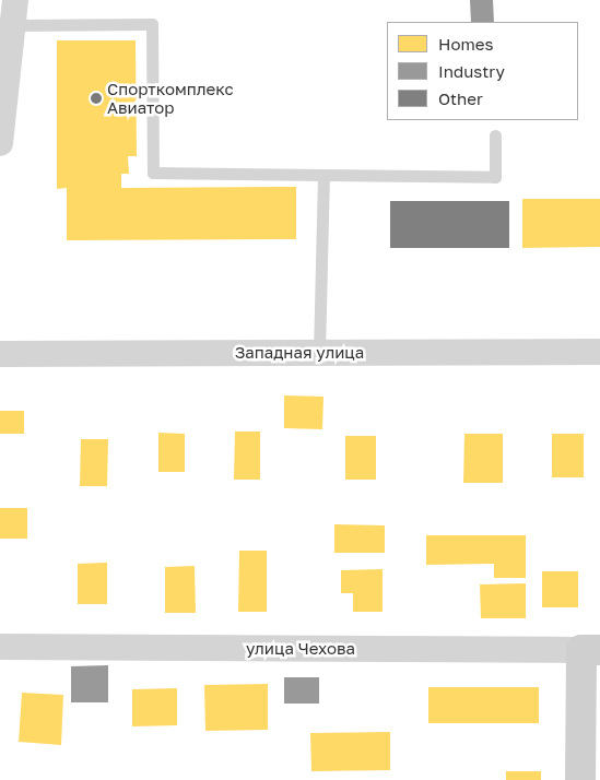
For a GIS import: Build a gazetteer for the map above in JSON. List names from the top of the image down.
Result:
{
  "streets": {
    "street": ["Западная улица", "улица Чехова"]
  },
  "places": ["Спорткомплекс Авиатор"],
  "legend": ["Homes", "Industry", "Other"]
}
